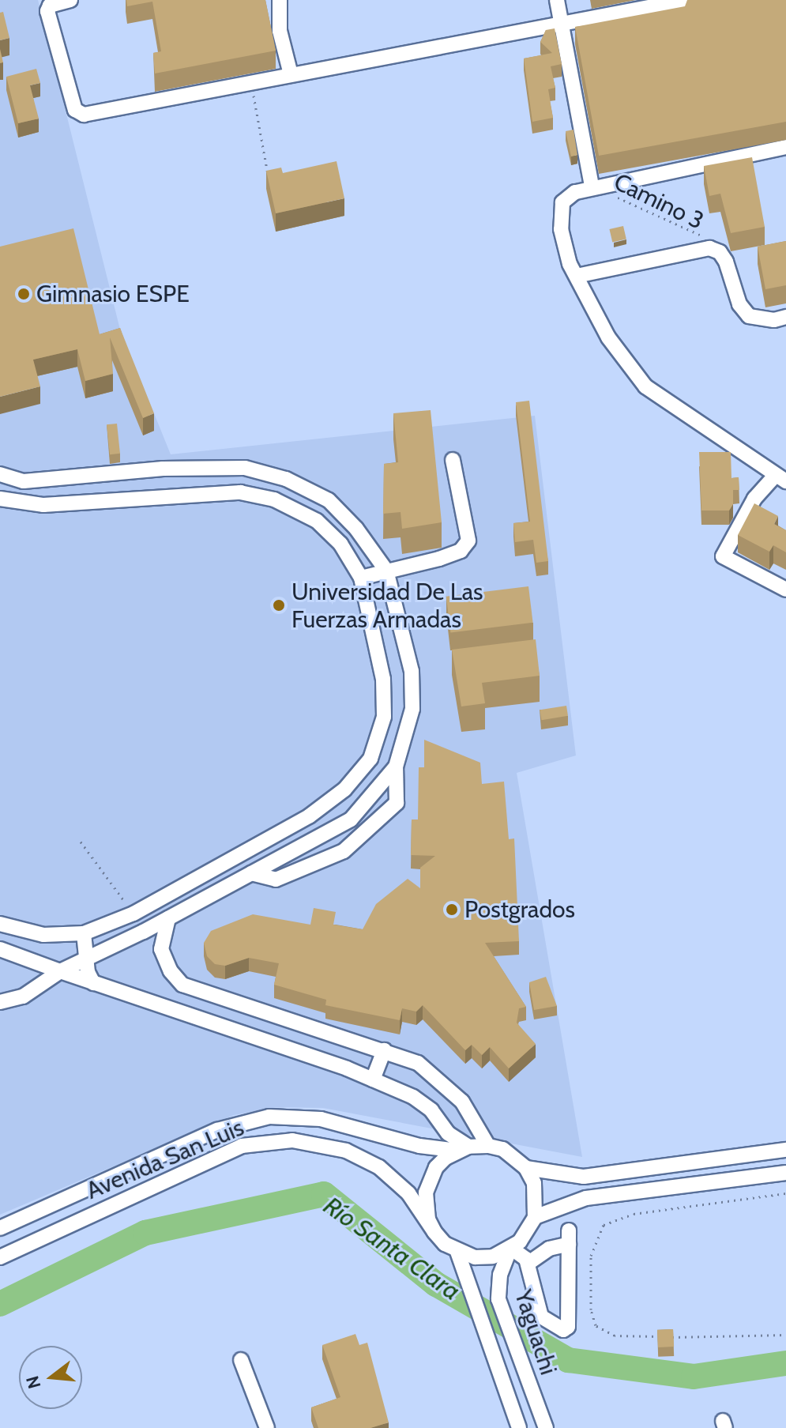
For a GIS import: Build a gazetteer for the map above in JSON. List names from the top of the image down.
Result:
{
  "streets": {
    "street": ["Avenida San Luis", "Yaguachi"],
    "path": ["Camino 3"]
  },
  "crossings": [
    ["Avenida San Luis", "Yaguachi"]
  ],
  "water": ["Río Santa Clara"],
  "places": ["Gimnasio ESPE", "Universidad De Las Fuerzas Armadas", "Postgrados"],
  "north": "left"
}
